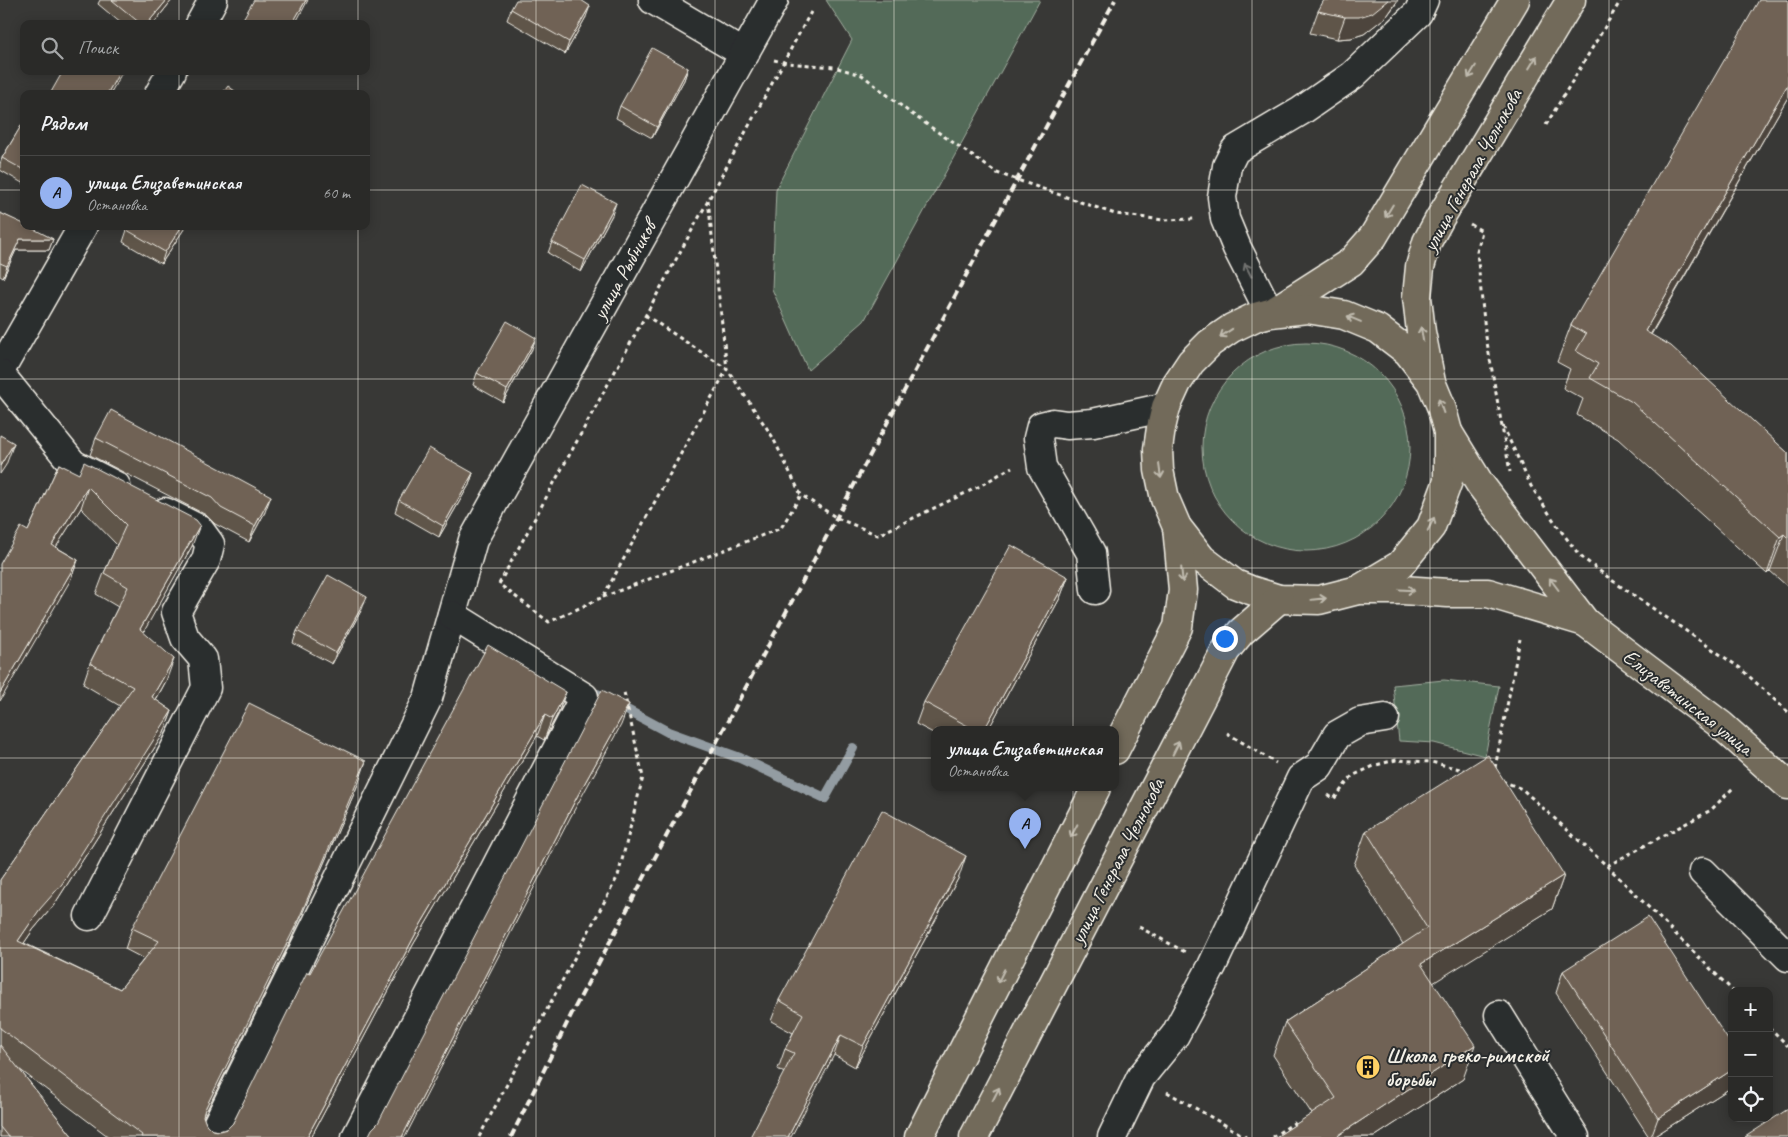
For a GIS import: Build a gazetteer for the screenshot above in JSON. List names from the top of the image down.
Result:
{
  "streets": {
    "main road": ["улица Генерала Челнокова", "Елизаветинская улица"],
    "street": ["улица Рыбников"]
  },
  "crossings": [
    ["улица Генерала Челнокова", "Елизаветинская улица"]
  ],
  "places": {
    "building": ["Школа греко-римской борьбы"]
  },
  "page": {
    "search": "Поиск",
    "heading": "Рядом",
    "list": [
      {
        "mark": "A",
        "name": "улица Елизаветинская",
        "note": "Остановка",
        "value": "60 m"
      }
    ],
    "popup": ["улица Елизаветинская", "Остановка"],
    "pins": "A",
    "map_buttons": ["+", "−"]
  }
}
